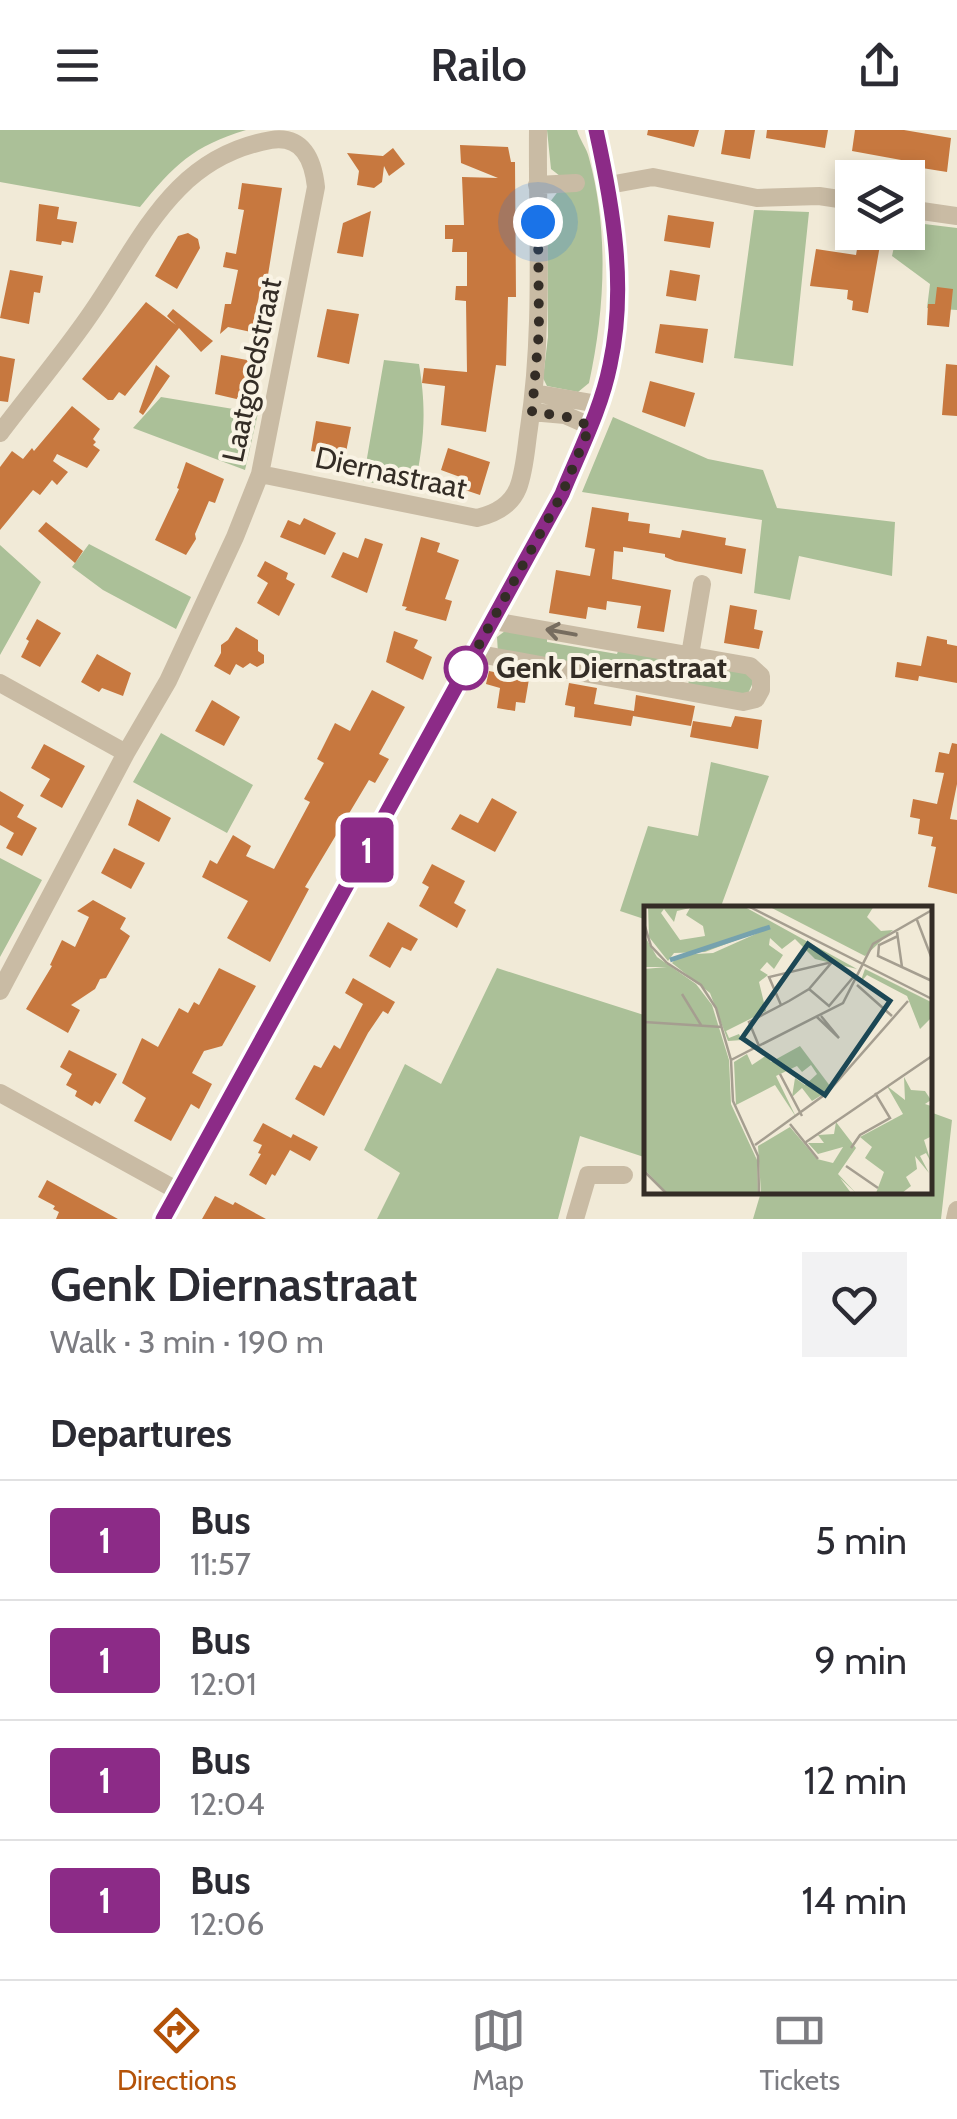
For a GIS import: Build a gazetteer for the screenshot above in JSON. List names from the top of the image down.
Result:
{
  "streets": {
    "street": ["Laatgoedstraat", "Diernastraat"]
  },
  "crossings": [
    ["Laatgoedstraat", "Diernastraat"]
  ],
  "places": ["Genk Diernastraat"],
  "lines": ["bus line 1"],
  "page": {
    "header": "Railo",
    "on_map": "1",
    "heading": [
      ["Genk Diernastraat", "Walk · 3 min · 190 m"],
      "Departures"
    ],
    "list": [
      {
        "mark": "1",
        "name": "Bus",
        "note": "11:57",
        "value": "5 min"
      },
      {
        "mark": "1",
        "name": "Bus",
        "note": "12:01",
        "value": "9 min"
      },
      {
        "mark": "1",
        "name": "Bus",
        "note": "12:04",
        "value": "12 min"
      },
      {
        "mark": "1",
        "name": "Bus",
        "note": "12:06",
        "value": "14 min"
      }
    ],
    "tabs": ["Directions", "Map", "Tickets"]
  }
}
